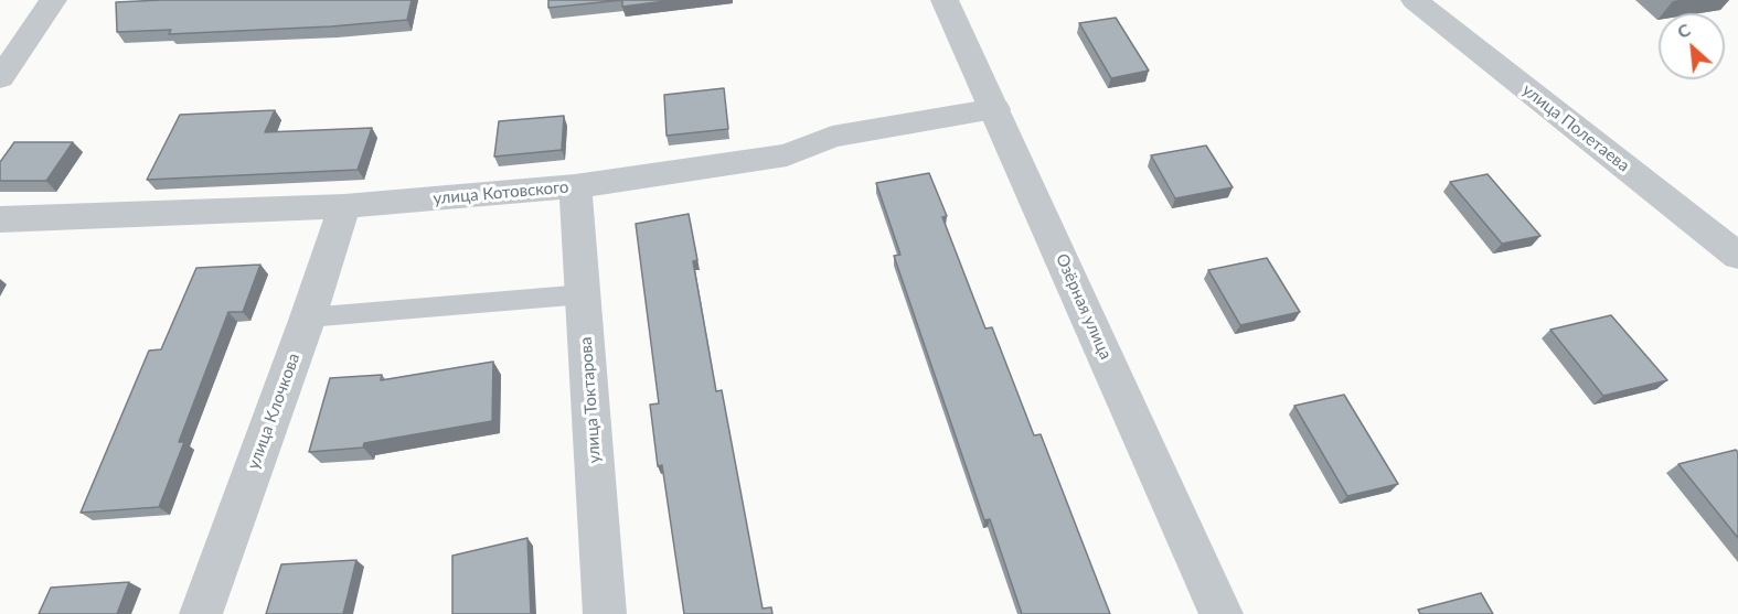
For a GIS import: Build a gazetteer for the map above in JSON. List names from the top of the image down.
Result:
{
  "streets": {
    "street": [
      "улица Полетаева",
      "улица Котовского",
      "Озёрная улица",
      "улица Токтарова",
      "улица Клочкова"
    ]
  },
  "crossings": [
    ["улица Котовского", "Озёрная улица"],
    ["улица Котовского", "улица Токтарова"],
    ["улица Котовского", "улица Клочкова"]
  ],
  "north": "top left"
}
